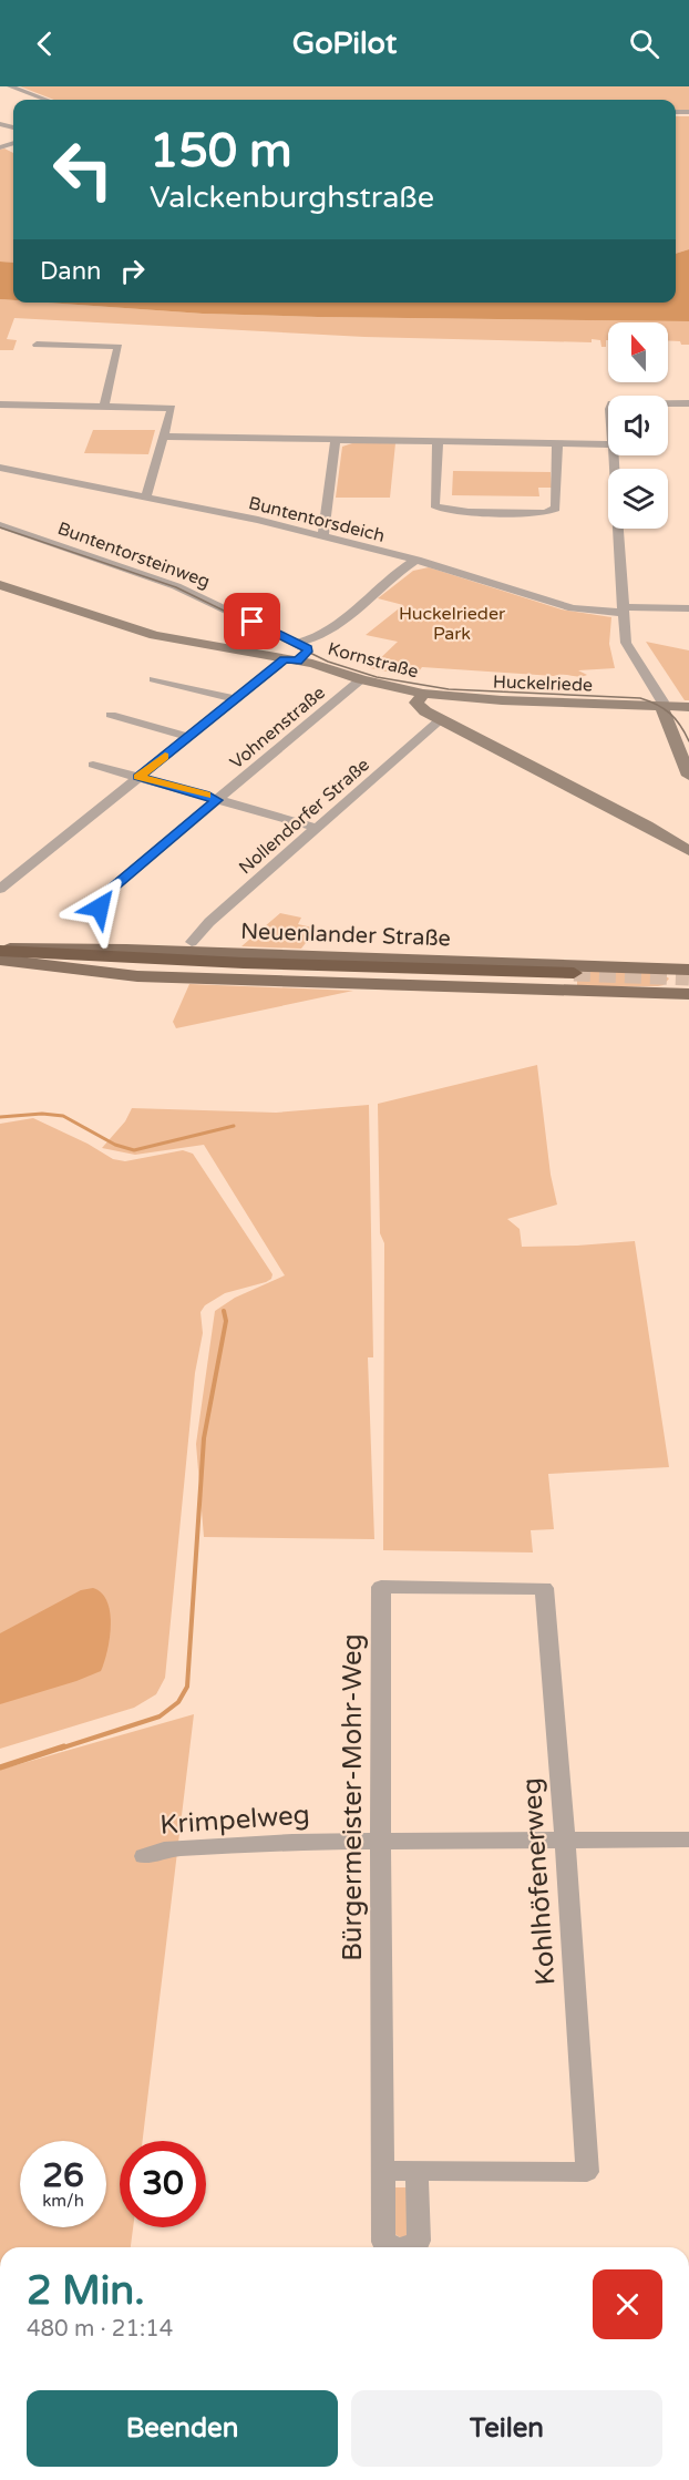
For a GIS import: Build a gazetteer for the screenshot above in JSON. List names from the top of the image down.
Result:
{
  "streets": {
    "highway": ["Neuenlander Straße"],
    "street": [
      "Buntentorsdeich",
      "Buntentorsteinweg",
      "Kornstraße",
      "Huckelriede",
      "Vohnenstraße",
      "Nollendorfer Straße",
      "Bürgermeister-Mohr-Weg",
      "Krimpelweg",
      "Kohlhöfenerweg"
    ]
  },
  "crossings": [
    ["Buntentorsteinweg", "Kornstraße"],
    ["Kornstraße", "Huckelriede"],
    ["Kornstraße", "Vohnenstraße"],
    ["Kornstraße", "Nollendorfer Straße"],
    ["Bürgermeister-Mohr-Weg", "Krimpelweg"],
    ["Bürgermeister-Mohr-Weg", "Kohlhöfenerweg"],
    ["Krimpelweg", "Kohlhöfenerweg"]
  ],
  "parks": ["Huckelrieder Park"],
  "north": "top",
  "page": {
    "header": "GoPilot",
    "turn": ["150 m", "Valckenburghstraße"],
    "then": "Dann",
    "speed": "26 km/h",
    "limit": "30",
    "heading": ["2 Min.", "480 m · 21:14"],
    "buttons": ["Beenden", "Teilen"]
  }
}
